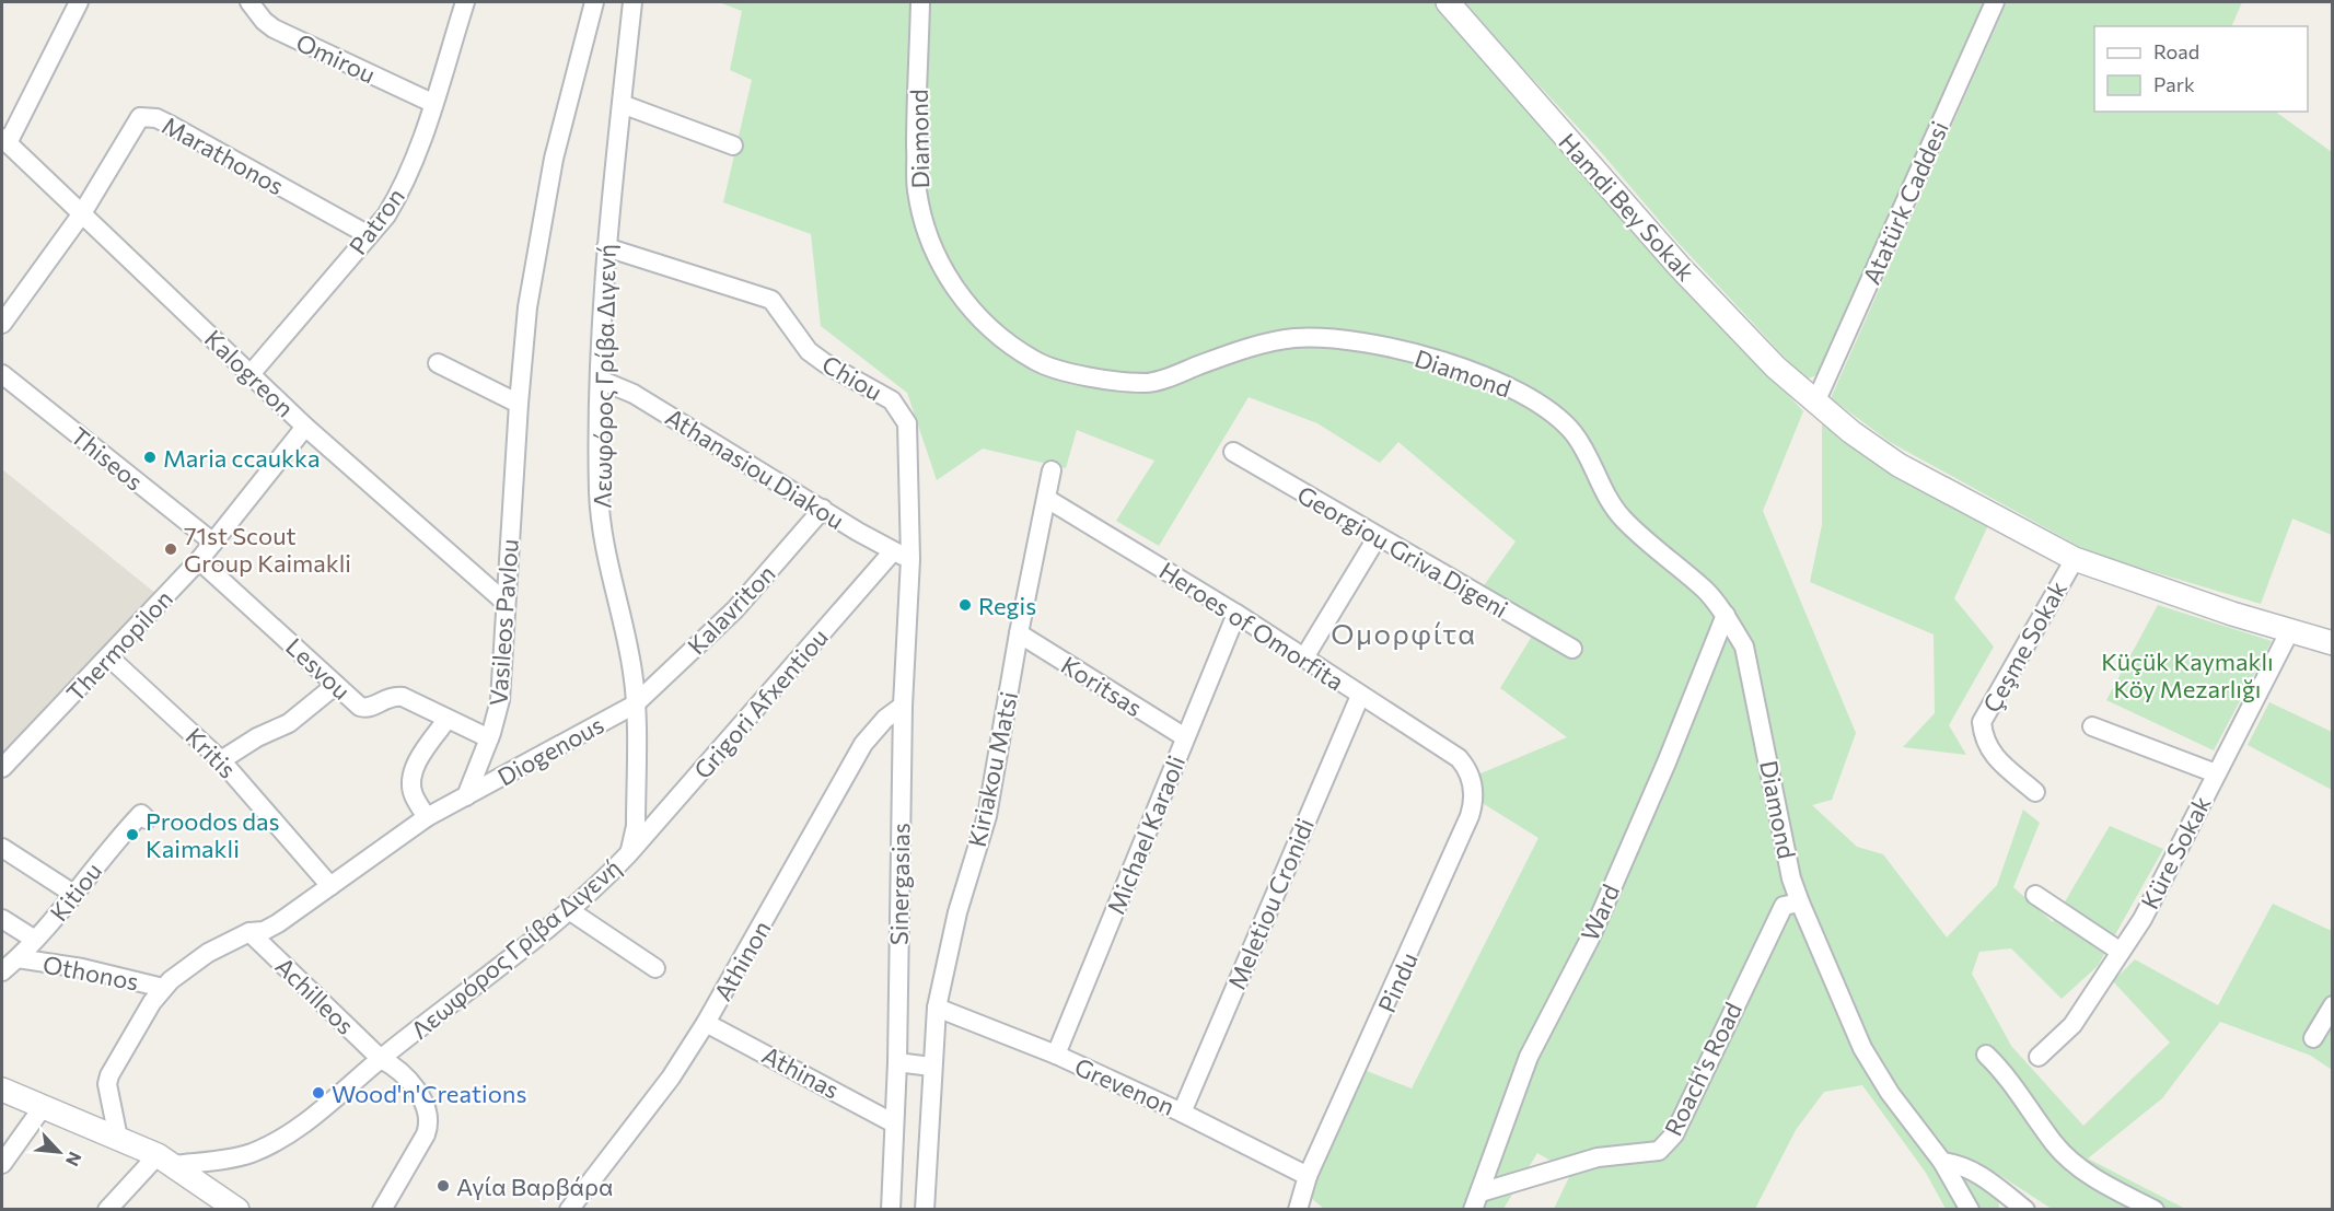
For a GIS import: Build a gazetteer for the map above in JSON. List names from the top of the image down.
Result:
{
  "streets": {
    "street": [
      "Omirou",
      "Diamond",
      "Marathonos",
      "Atatürk Caddesi",
      "Hamdi Bey Sokak",
      "Patron",
      "Kalogreon",
      "Λεωφόρος Γρίβα Διγενή",
      "Chiou",
      "Thiseos",
      "Athanasiou Diakou",
      "Georgiou Griva Digeni",
      "Kalavriton",
      "Vasileos Pavlou",
      "Heroes of Omorfita",
      "Thermopilon",
      "Çeşme Sokak",
      "Lesvou",
      "Koritsas",
      "Grigori Afxentiou",
      "Diogenous",
      "Kritis",
      "Kiriakou Matsi",
      "Michael Karaoli",
      "Küre Sokak",
      "Sinergasias",
      "Kitiou",
      "Meletiou Cronidi",
      "Ward",
      "Athinon",
      "Othonos",
      "Pindu",
      "Achilleos",
      "Roach's Road",
      "Athinas",
      "Grevenon"
    ]
  },
  "crossings": [
    ["Omirou", "Patron"],
    ["Diamond", "Ward"],
    ["Diamond", "Roach's Road"],
    ["Marathonos", "Patron"],
    ["Marathonos", "Kalogreon"],
    ["Atatürk Caddesi", "Hamdi Bey Sokak"],
    ["Hamdi Bey Sokak", "Çeşme Sokak"],
    ["Hamdi Bey Sokak", "Küre Sokak"],
    ["Patron", "Kalogreon"],
    ["Kalogreon", "Vasileos Pavlou"],
    ["Kalogreon", "Thermopilon"],
    ["Λεωφόρος Γρίβα Διγενή", "Chiou"],
    ["Λεωφόρος Γρίβα Διγενή", "Athanasiou Diakou"],
    ["Λεωφόρος Γρίβα Διγενή", "Kalavriton"],
    ["Λεωφόρος Γρίβα Διγενή", "Grigori Afxentiou"],
    ["Λεωφόρος Γρίβα Διγενή", "Diogenous"],
    ["Λεωφόρος Γρίβα Διγενή", "Achilleos"],
    ["Chiou", "Athanasiou Diakou"],
    ["Chiou", "Grigori Afxentiou"],
    ["Chiou", "Sinergasias"],
    ["Thiseos", "Thermopilon"],
    ["Athanasiou Diakou", "Kalavriton"],
    ["Athanasiou Diakou", "Grigori Afxentiou"],
    ["Athanasiou Diakou", "Sinergasias"],
    ["Kalavriton", "Diogenous"],
    ["Vasileos Pavlou", "Lesvou"],
    ["Vasileos Pavlou", "Diogenous"],
    ["Heroes of Omorfita", "Kiriakou Matsi"],
    ["Heroes of Omorfita", "Michael Karaoli"],
    ["Heroes of Omorfita", "Meletiou Cronidi"],
    ["Heroes of Omorfita", "Pindu"],
    ["Thermopilon", "Lesvou"],
    ["Thermopilon", "Kritis"],
    ["Koritsas", "Kiriakou Matsi"],
    ["Koritsas", "Michael Karaoli"],
    ["Grigori Afxentiou", "Sinergasias"],
    ["Kiriakou Matsi", "Grevenon"],
    ["Michael Karaoli", "Grevenon"],
    ["Sinergasias", "Athinon"],
    ["Sinergasias", "Athinas"],
    ["Kitiou", "Othonos"],
    ["Meletiou Cronidi", "Grevenon"],
    ["Ward", "Roach's Road"],
    ["Athinon", "Athinas"],
    ["Pindu", "Grevenon"]
  ],
  "districts": ["Ομορφίτα"],
  "parks": ["Küçük Kaymaklı Köy Mezarlığı"],
  "places": [
    "Maria ccaukka",
    "71st Scout Group Kaimakli",
    "Regis",
    "Proodos das Kaimakli",
    "Wood'n'Creations",
    "Αγία Βαρβάρα"
  ],
  "legend": ["Road", "Park"],
  "north": "bottom right"
}
